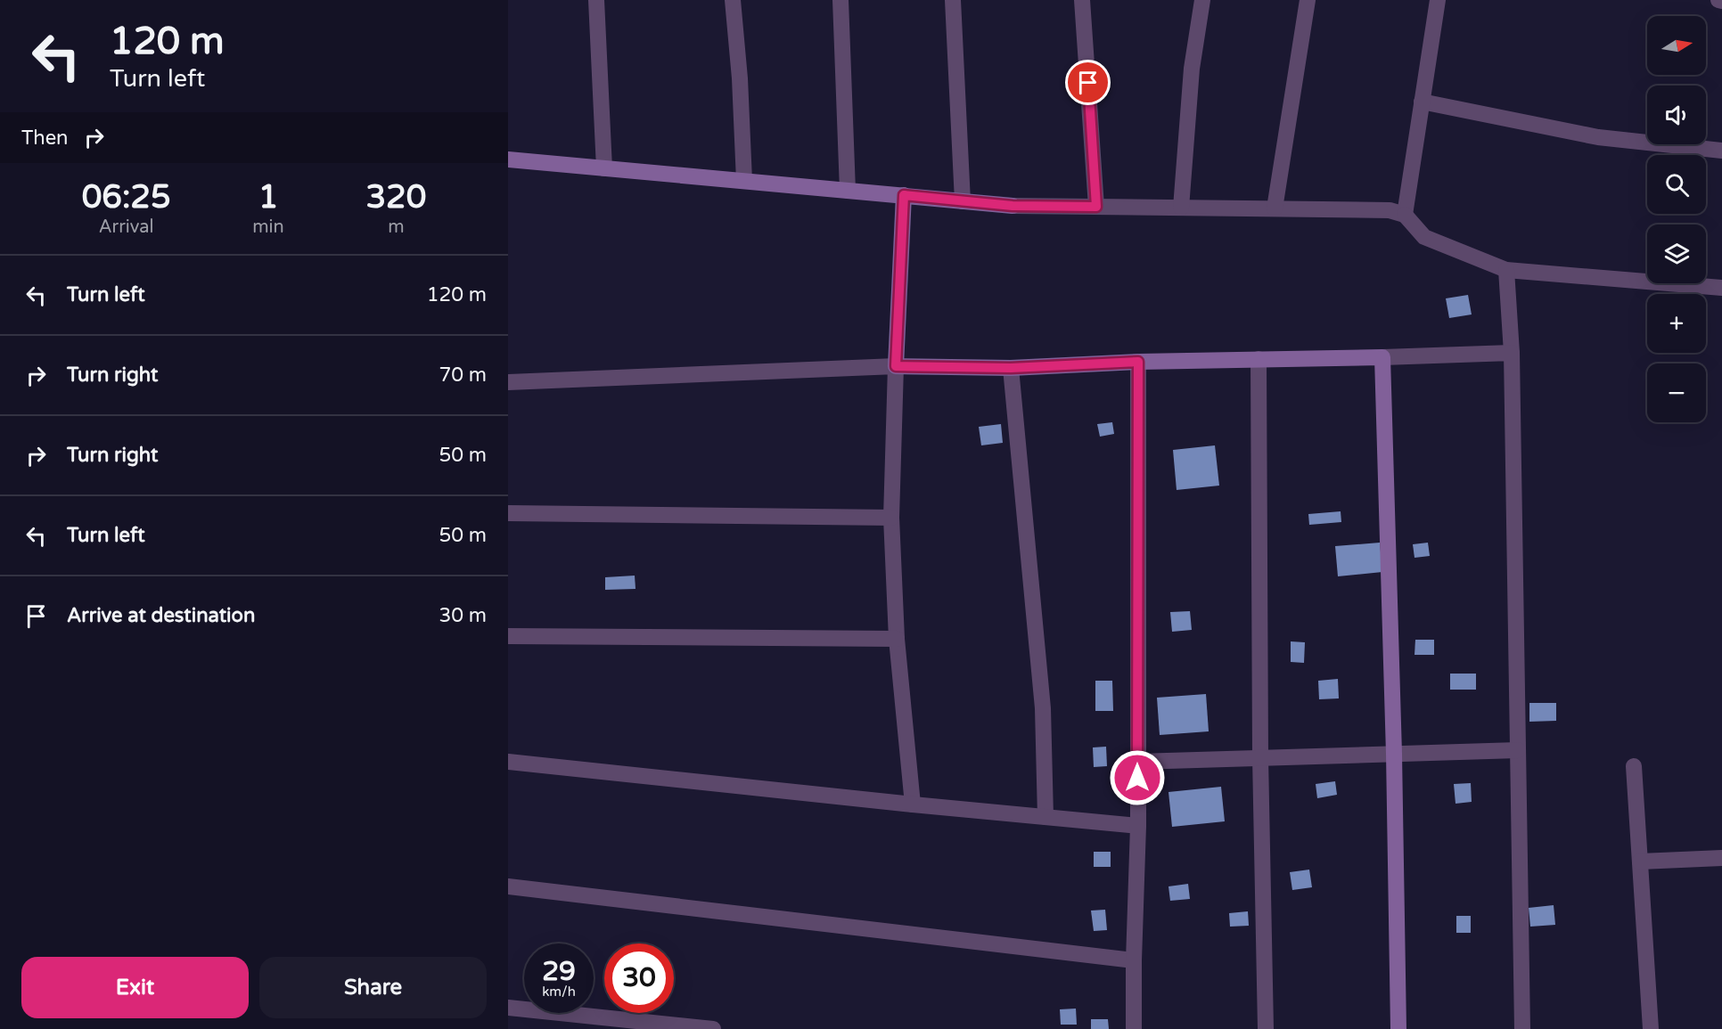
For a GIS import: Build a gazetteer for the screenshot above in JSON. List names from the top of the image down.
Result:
{
  "north": "right",
  "page": {
    "turn": ["120 m", "Turn left"],
    "map_buttons": ["+", "−"],
    "then": "Then",
    "eta": [
      "06:25",
      "Arrival",
      "1",
      "min",
      "320",
      "m"
    ],
    "list": [
      {
        "name": "Turn left",
        "value": "120 m"
      },
      {
        "name": "Turn right",
        "value": "70 m"
      },
      {
        "name": "Turn right",
        "value": "50 m"
      },
      {
        "name": "Turn left",
        "value": "50 m"
      },
      {
        "name": "Arrive at destination",
        "value": "30 m"
      }
    ],
    "speed": "29 km/h",
    "limit": "30",
    "buttons": ["Exit", "Share"]
  }
}
